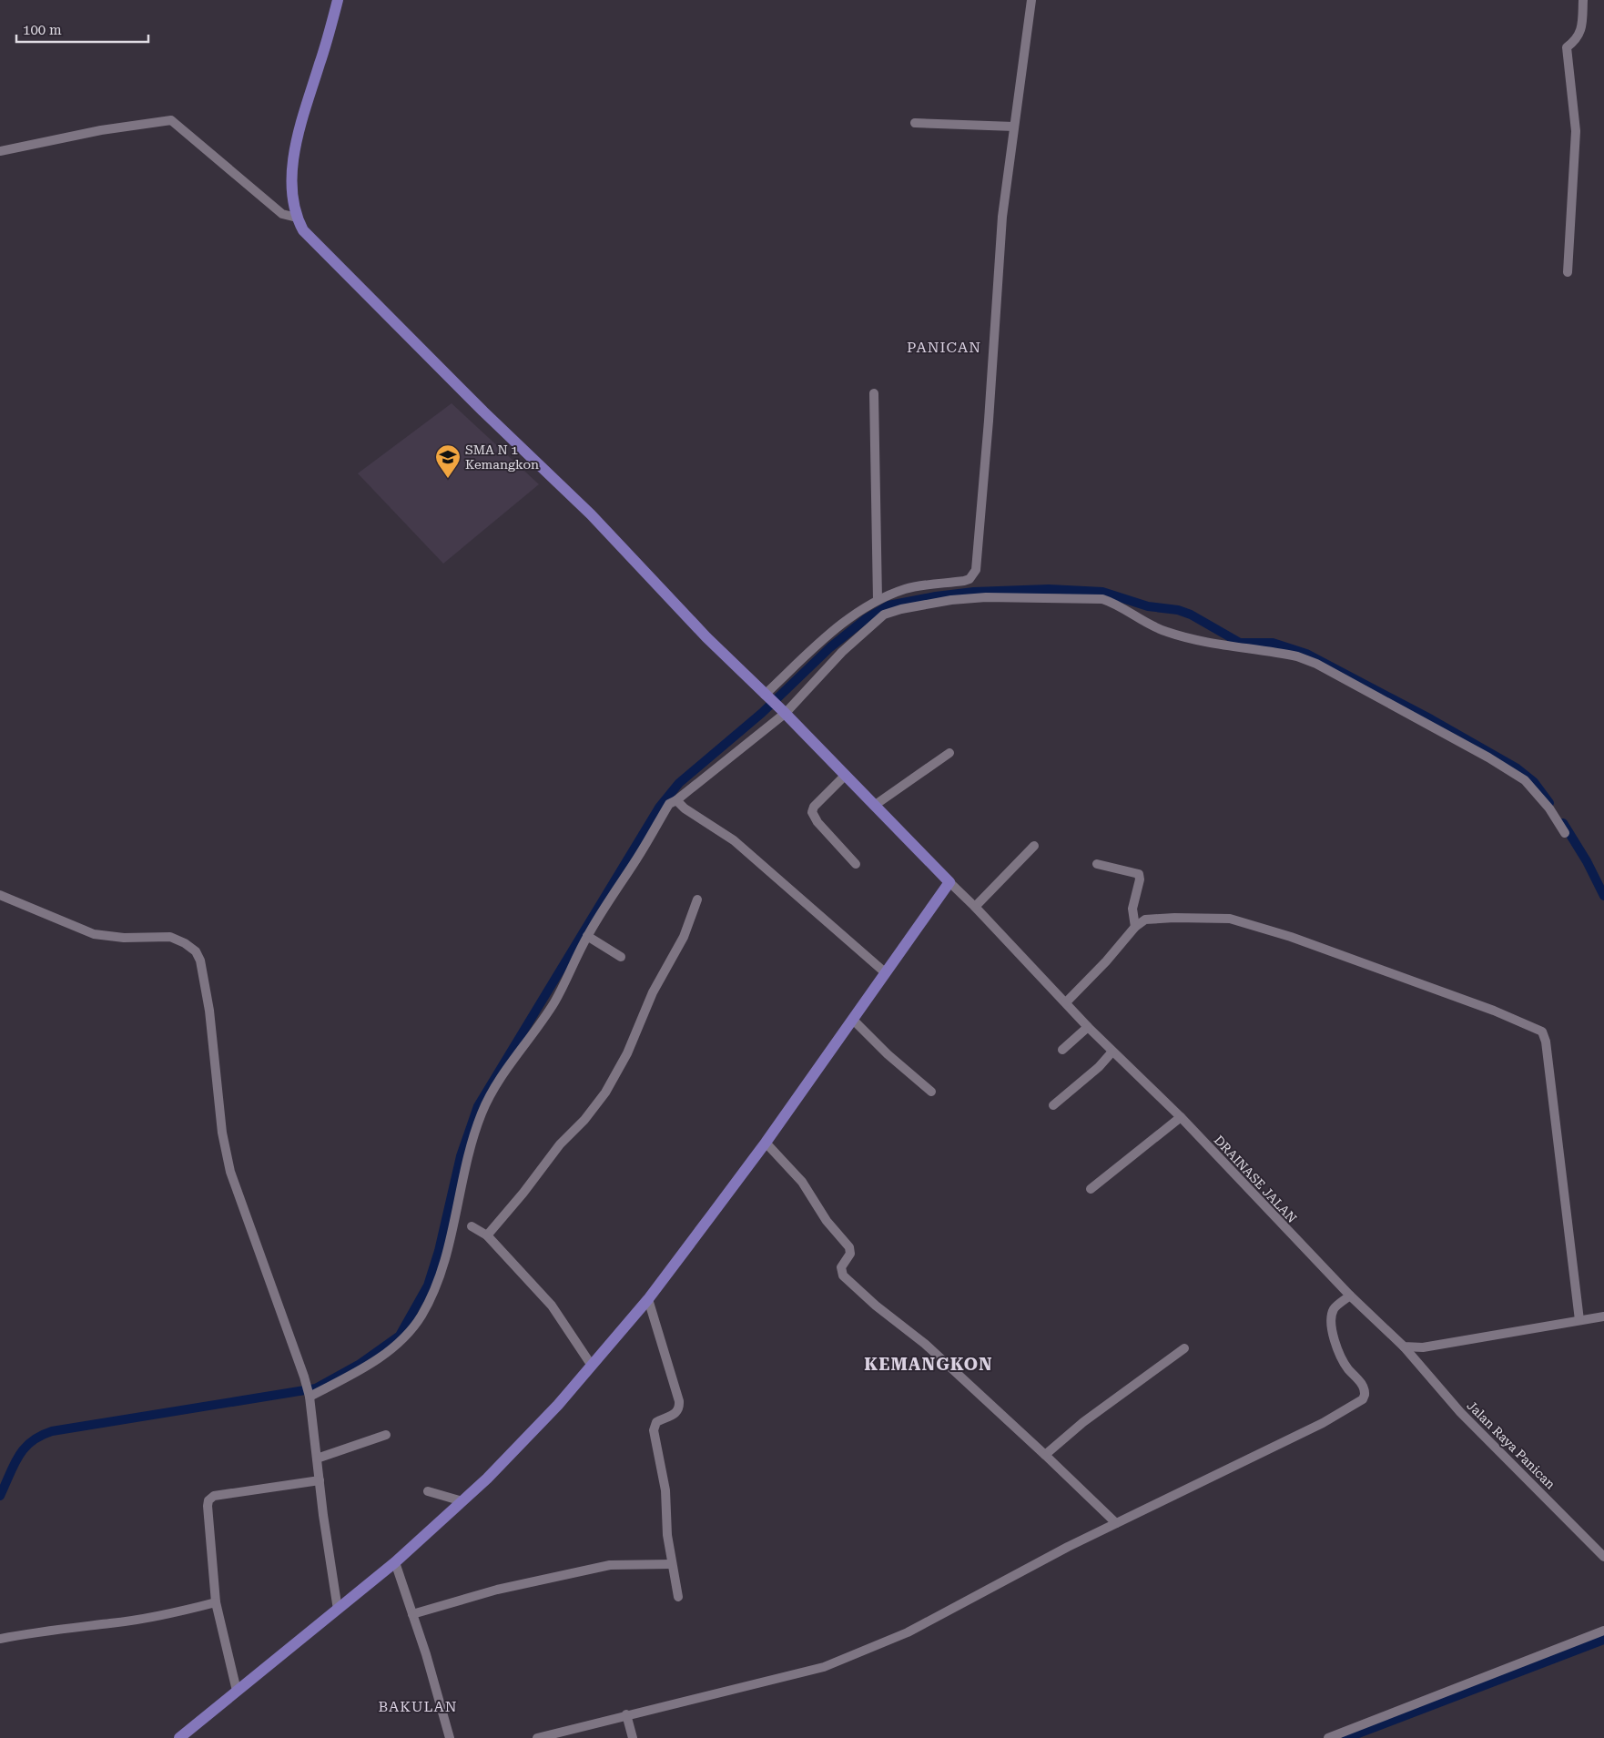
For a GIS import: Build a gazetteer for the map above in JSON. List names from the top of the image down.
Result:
{
  "streets": {
    "street": ["DRAINASE JALAN", "Jalan Raya Panican"]
  },
  "crossings": [
    ["DRAINASE JALAN", "Jalan Raya Panican"]
  ],
  "districts": ["PANICAN", "KEMANGKON", "BAKULAN"],
  "places": {
    "school or university": ["SMA N 1 Kemangkon"]
  },
  "scale_bar": "100 m"
}
